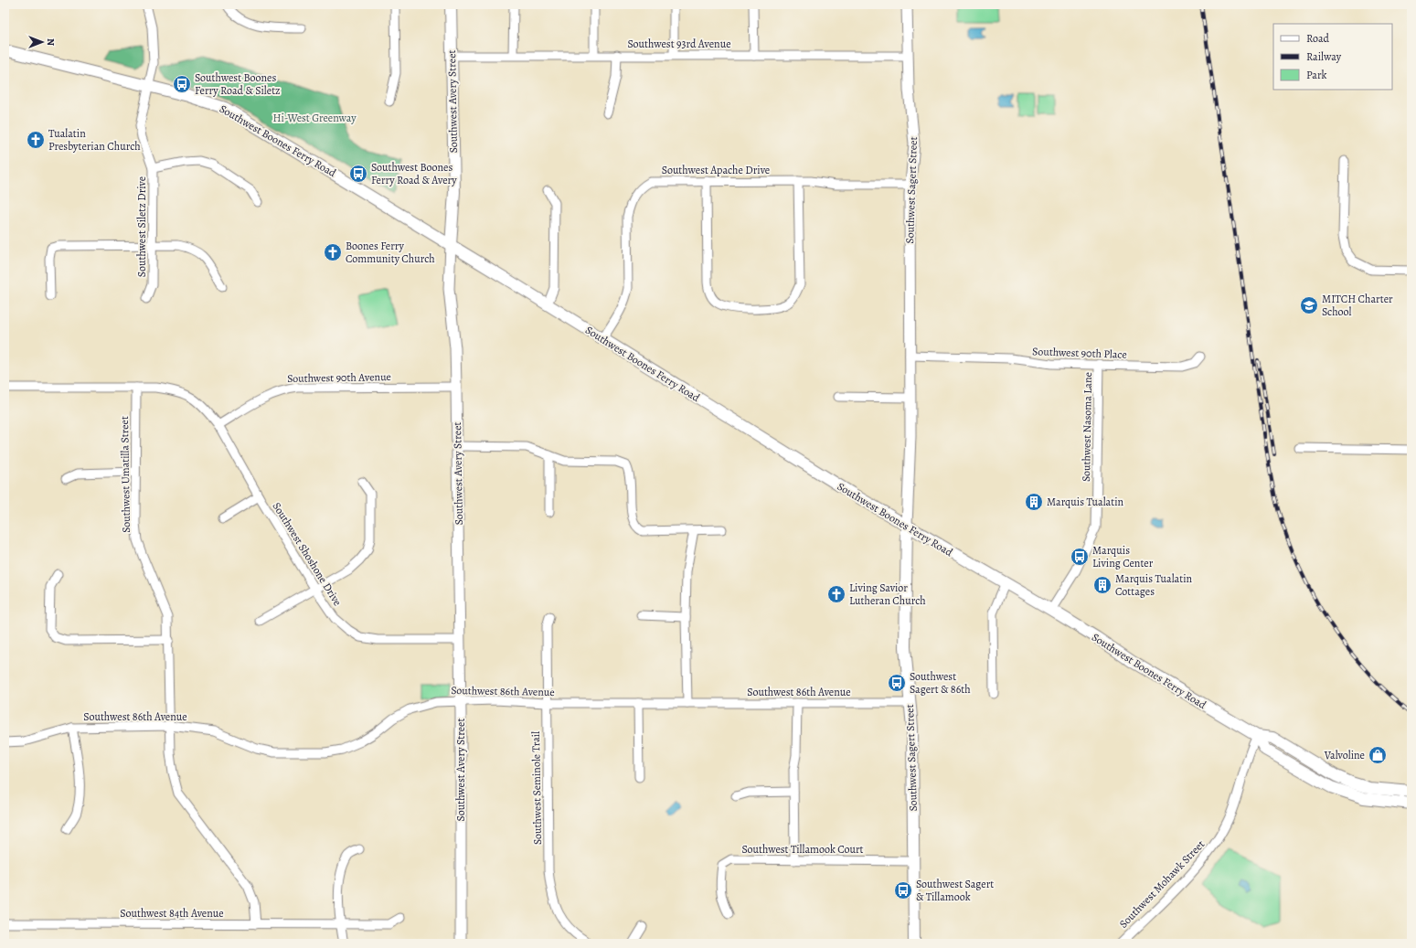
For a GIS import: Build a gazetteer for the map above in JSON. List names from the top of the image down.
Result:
{
  "streets": {
    "main road": ["Southwest Avery Street", "Southwest Boones Ferry Road", "Southwest Sagert Street"],
    "street": [
      "Southwest 93rd Avenue",
      "Southwest Apache Drive",
      "Southwest Siletz Drive",
      "Southwest 90th Place",
      "Southwest 90th Avenue",
      "Southwest Nasoma Lane",
      "Southwest Umatilla Street",
      "Southwest Shoshone Drive",
      "Southwest 86th Avenue",
      "Southwest Seminole Trail",
      "Southwest Tillamook Court",
      "Southwest Mohawk Street",
      "Southwest 84th Avenue"
    ]
  },
  "crossings": [
    ["Southwest 93rd Avenue", "Southwest Avery Street"],
    ["Southwest 93rd Avenue", "Southwest Sagert Street"],
    ["Southwest Avery Street", "Southwest Boones Ferry Road"],
    ["Southwest Avery Street", "Southwest 90th Avenue"],
    ["Southwest Avery Street", "Southwest Shoshone Drive"],
    ["Southwest Avery Street", "Southwest 86th Avenue"],
    ["Southwest Boones Ferry Road", "Southwest Apache Drive"],
    ["Southwest Boones Ferry Road", "Southwest Sagert Street"],
    ["Southwest Boones Ferry Road", "Southwest Siletz Drive"],
    ["Southwest Boones Ferry Road", "Southwest Nasoma Lane"],
    ["Southwest Boones Ferry Road", "Southwest Mohawk Street"],
    ["Southwest Apache Drive", "Southwest Sagert Street"],
    ["Southwest Sagert Street", "Southwest 90th Place"],
    ["Southwest Sagert Street", "Southwest 86th Avenue"],
    ["Southwest Sagert Street", "Southwest Tillamook Court"],
    ["Southwest 90th Place", "Southwest Nasoma Lane"],
    ["Southwest 90th Avenue", "Southwest Shoshone Drive"],
    ["Southwest Umatilla Street", "Southwest 86th Avenue"],
    ["Southwest Umatilla Street", "Southwest 84th Avenue"],
    ["Southwest 86th Avenue", "Southwest Seminole Trail"]
  ],
  "parks": ["Hi-West Greenway"],
  "places": {
    "bus stop": [
      "Southwest Boones Ferry Road & Siletz",
      "Southwest Boones Ferry Road & Avery",
      "Marquis Living Center",
      "Southwest Sagert & 86th",
      "Southwest Sagert & Tillamook"
    ],
    "church": ["Tualatin Presbyterian Church", "Boones Ferry Community Church", "Living Savior Lutheran Church"],
    "school or university": ["MITCH Charter School"],
    "building": ["Marquis Tualatin", "Marquis Tualatin Cottages"],
    "shop": ["Valvoline"]
  },
  "legend": ["Road", "Railway", "Park"],
  "north": "right"
}
